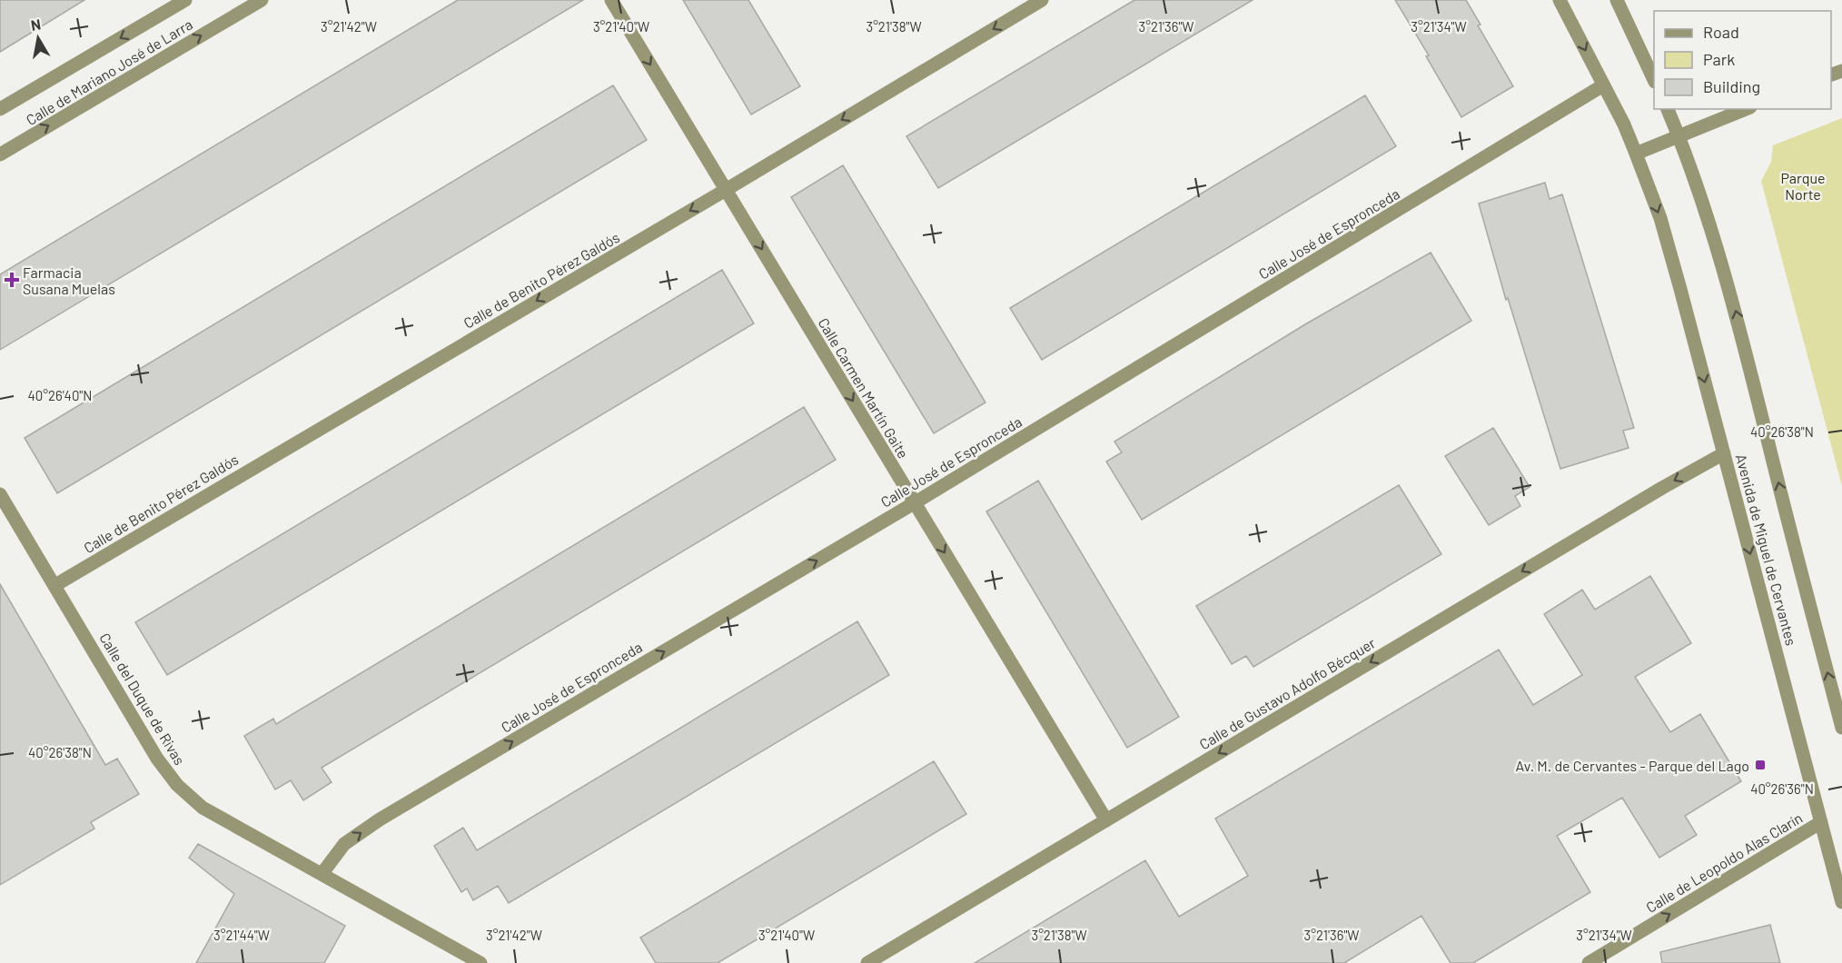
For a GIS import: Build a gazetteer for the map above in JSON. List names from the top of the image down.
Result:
{
  "streets": {
    "street": [
      "Calle de Mariano José de Larra",
      "Calle José de Espronceda",
      "Calle de Benito Pérez Galdós",
      "Calle Carmen Martín Gaite",
      "Avenida de Miguel de Cervantes",
      "Calle de Gustavo Adolfo Bécquer",
      "Calle del Duque de Rivas",
      "Calle de Leopoldo Alas Clarín"
    ]
  },
  "crossings": [
    ["Calle José de Espronceda", "Calle Carmen Martín Gaite"],
    ["Calle José de Espronceda", "Avenida de Miguel de Cervantes"],
    ["Calle José de Espronceda", "Calle del Duque de Rivas"],
    ["Calle de Benito Pérez Galdós", "Calle Carmen Martín Gaite"],
    ["Calle de Benito Pérez Galdós", "Calle del Duque de Rivas"],
    ["Calle Carmen Martín Gaite", "Calle de Gustavo Adolfo Bécquer"],
    ["Avenida de Miguel de Cervantes", "Calle de Gustavo Adolfo Bécquer"],
    ["Avenida de Miguel de Cervantes", "Calle de Leopoldo Alas Clarín"]
  ],
  "one_way": [
    "Calle José de Espronceda",
    "Calle de Benito Pérez Galdós",
    "Calle Carmen Martín Gaite",
    "Calle de Gustavo Adolfo Bécquer",
    "Calle de Leopoldo Alas Clarín"
  ],
  "parks": ["Parque Norte"],
  "places": {
    "health": ["Farmacia Susana Muelas"],
    "transit": ["Av. M. de Cervantes - Parque del Lago"]
  },
  "legend": ["Road", "Park", "Building"],
  "north": "top",
  "coordinates": [
    "3°21'42\"W",
    "3°21'40\"W",
    "3°21'38\"W",
    "3°21'36\"W",
    "3°21'34\"W",
    "40°26'40\"N",
    "40°26'38\"N",
    "40°26'36\"N",
    "3°21'44\"W"
  ]
}
